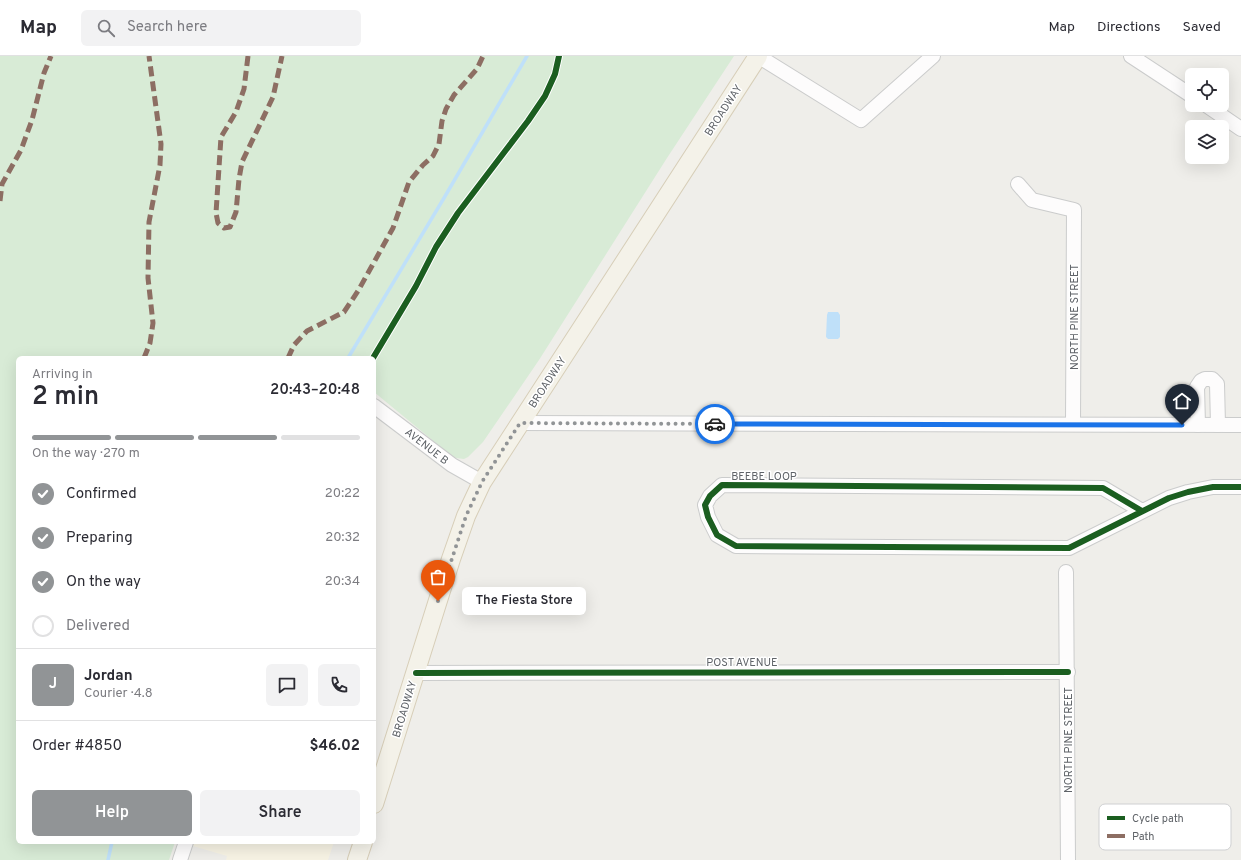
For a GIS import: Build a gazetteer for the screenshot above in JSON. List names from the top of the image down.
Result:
{
  "streets": {
    "main road": ["BROADWAY"],
    "street": [
      "NORTH PINE STREET",
      "AVENUE B",
      "BEEBE LOOP",
      "POST AVENUE"
    ]
  },
  "crossings": [
    ["BROADWAY", "AVENUE B"],
    ["BROADWAY", "POST AVENUE"],
    ["NORTH PINE STREET", "POST AVENUE"]
  ],
  "places": ["The Fiesta Store"],
  "legend": ["Cycle path", "Path"],
  "page": {
    "header": "Map",
    "search": "Search here",
    "nav": ["Map", "Directions", "Saved"],
    "heading": ["2 min", "Arriving in", "20:43–20:48"],
    "panel": [
      "Jordan",
      "Courier · 4.8",
      "Order #4850",
      "$46.02"
    ],
    "bar": "On the way · 270 m",
    "list": [
      ["Confirmed", "20:22"],
      ["Preparing", "20:32"],
      ["On the way", "20:34"],
      "Delivered"
    ],
    "bubble": "The Fiesta Store",
    "round": "J",
    "buttons": ["Help", "Share"]
  }
}
